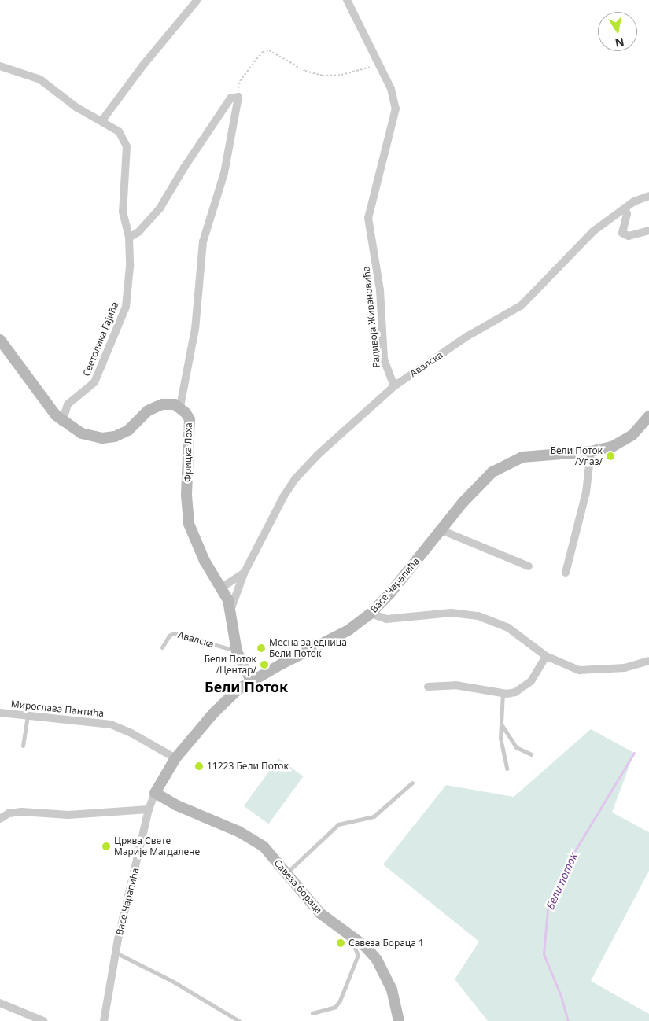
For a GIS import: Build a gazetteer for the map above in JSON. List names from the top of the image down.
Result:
{
  "streets": {
    "street": [
      "Радивоја Живановића",
      "Светолика Гајића",
      "Авалска",
      "Фрицка Лоха",
      "Васе Чарапића",
      "Мирослава Пантића",
      "Савеза бораца"
    ]
  },
  "crossings": [
    ["Радивоја Живановића", "Авалска"],
    ["Авалска", "Фрицка Лоха"],
    ["Авалска", "Васе Чарапића"],
    ["Васе Чарапића", "Мирослава Пантића"],
    ["Васе Чарапића", "Савеза бораца"]
  ],
  "districts": ["Бели Поток"],
  "water": ["Бели поток"],
  "places": [
    "Бели Поток /Улаз/",
    "Месна заједница Бели Поток",
    "Бели Поток /Центар/",
    "11223 Бели Поток",
    "Црква Свете Марије Магдалене",
    "Савеза Бораца 1"
  ],
  "north": "bottom"
}
